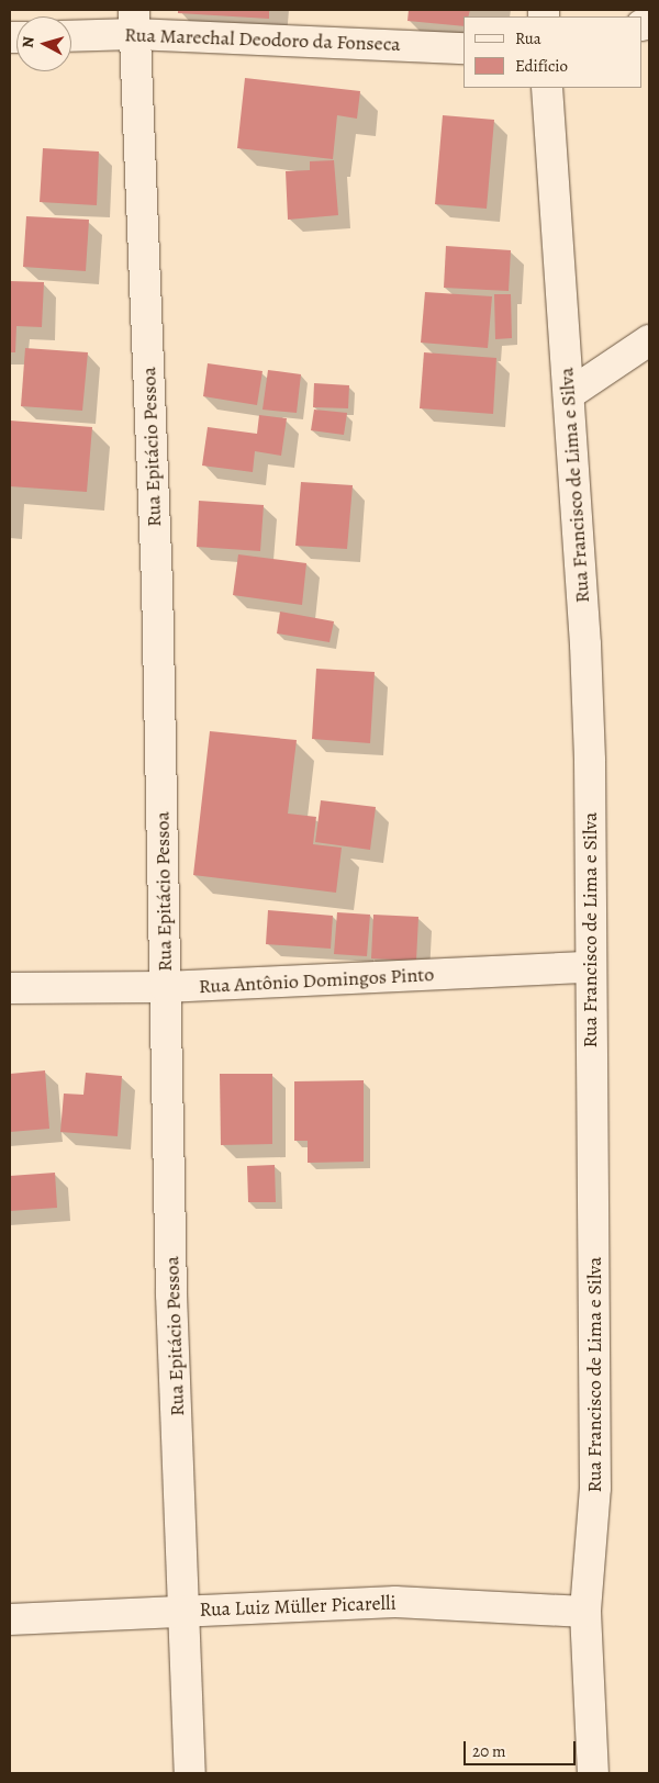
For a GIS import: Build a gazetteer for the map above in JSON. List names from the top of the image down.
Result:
{
  "streets": {
    "street": [
      "Rua Marechal Deodoro da Fonseca",
      "Rua Epitácio Pessoa",
      "Rua Francisco de Lima e Silva",
      "Rua Antônio Domingos Pinto",
      "Rua Luiz Müller Picarelli"
    ]
  },
  "crossings": [
    ["Rua Marechal Deodoro da Fonseca", "Rua Epitácio Pessoa"],
    ["Rua Epitácio Pessoa", "Rua Antônio Domingos Pinto"],
    ["Rua Epitácio Pessoa", "Rua Luiz Müller Picarelli"],
    ["Rua Francisco de Lima e Silva", "Rua Antônio Domingos Pinto"],
    ["Rua Francisco de Lima e Silva", "Rua Luiz Müller Picarelli"]
  ],
  "legend": ["Rua", "Edifício"],
  "scale_bar": "20 m",
  "north": "left"
}
